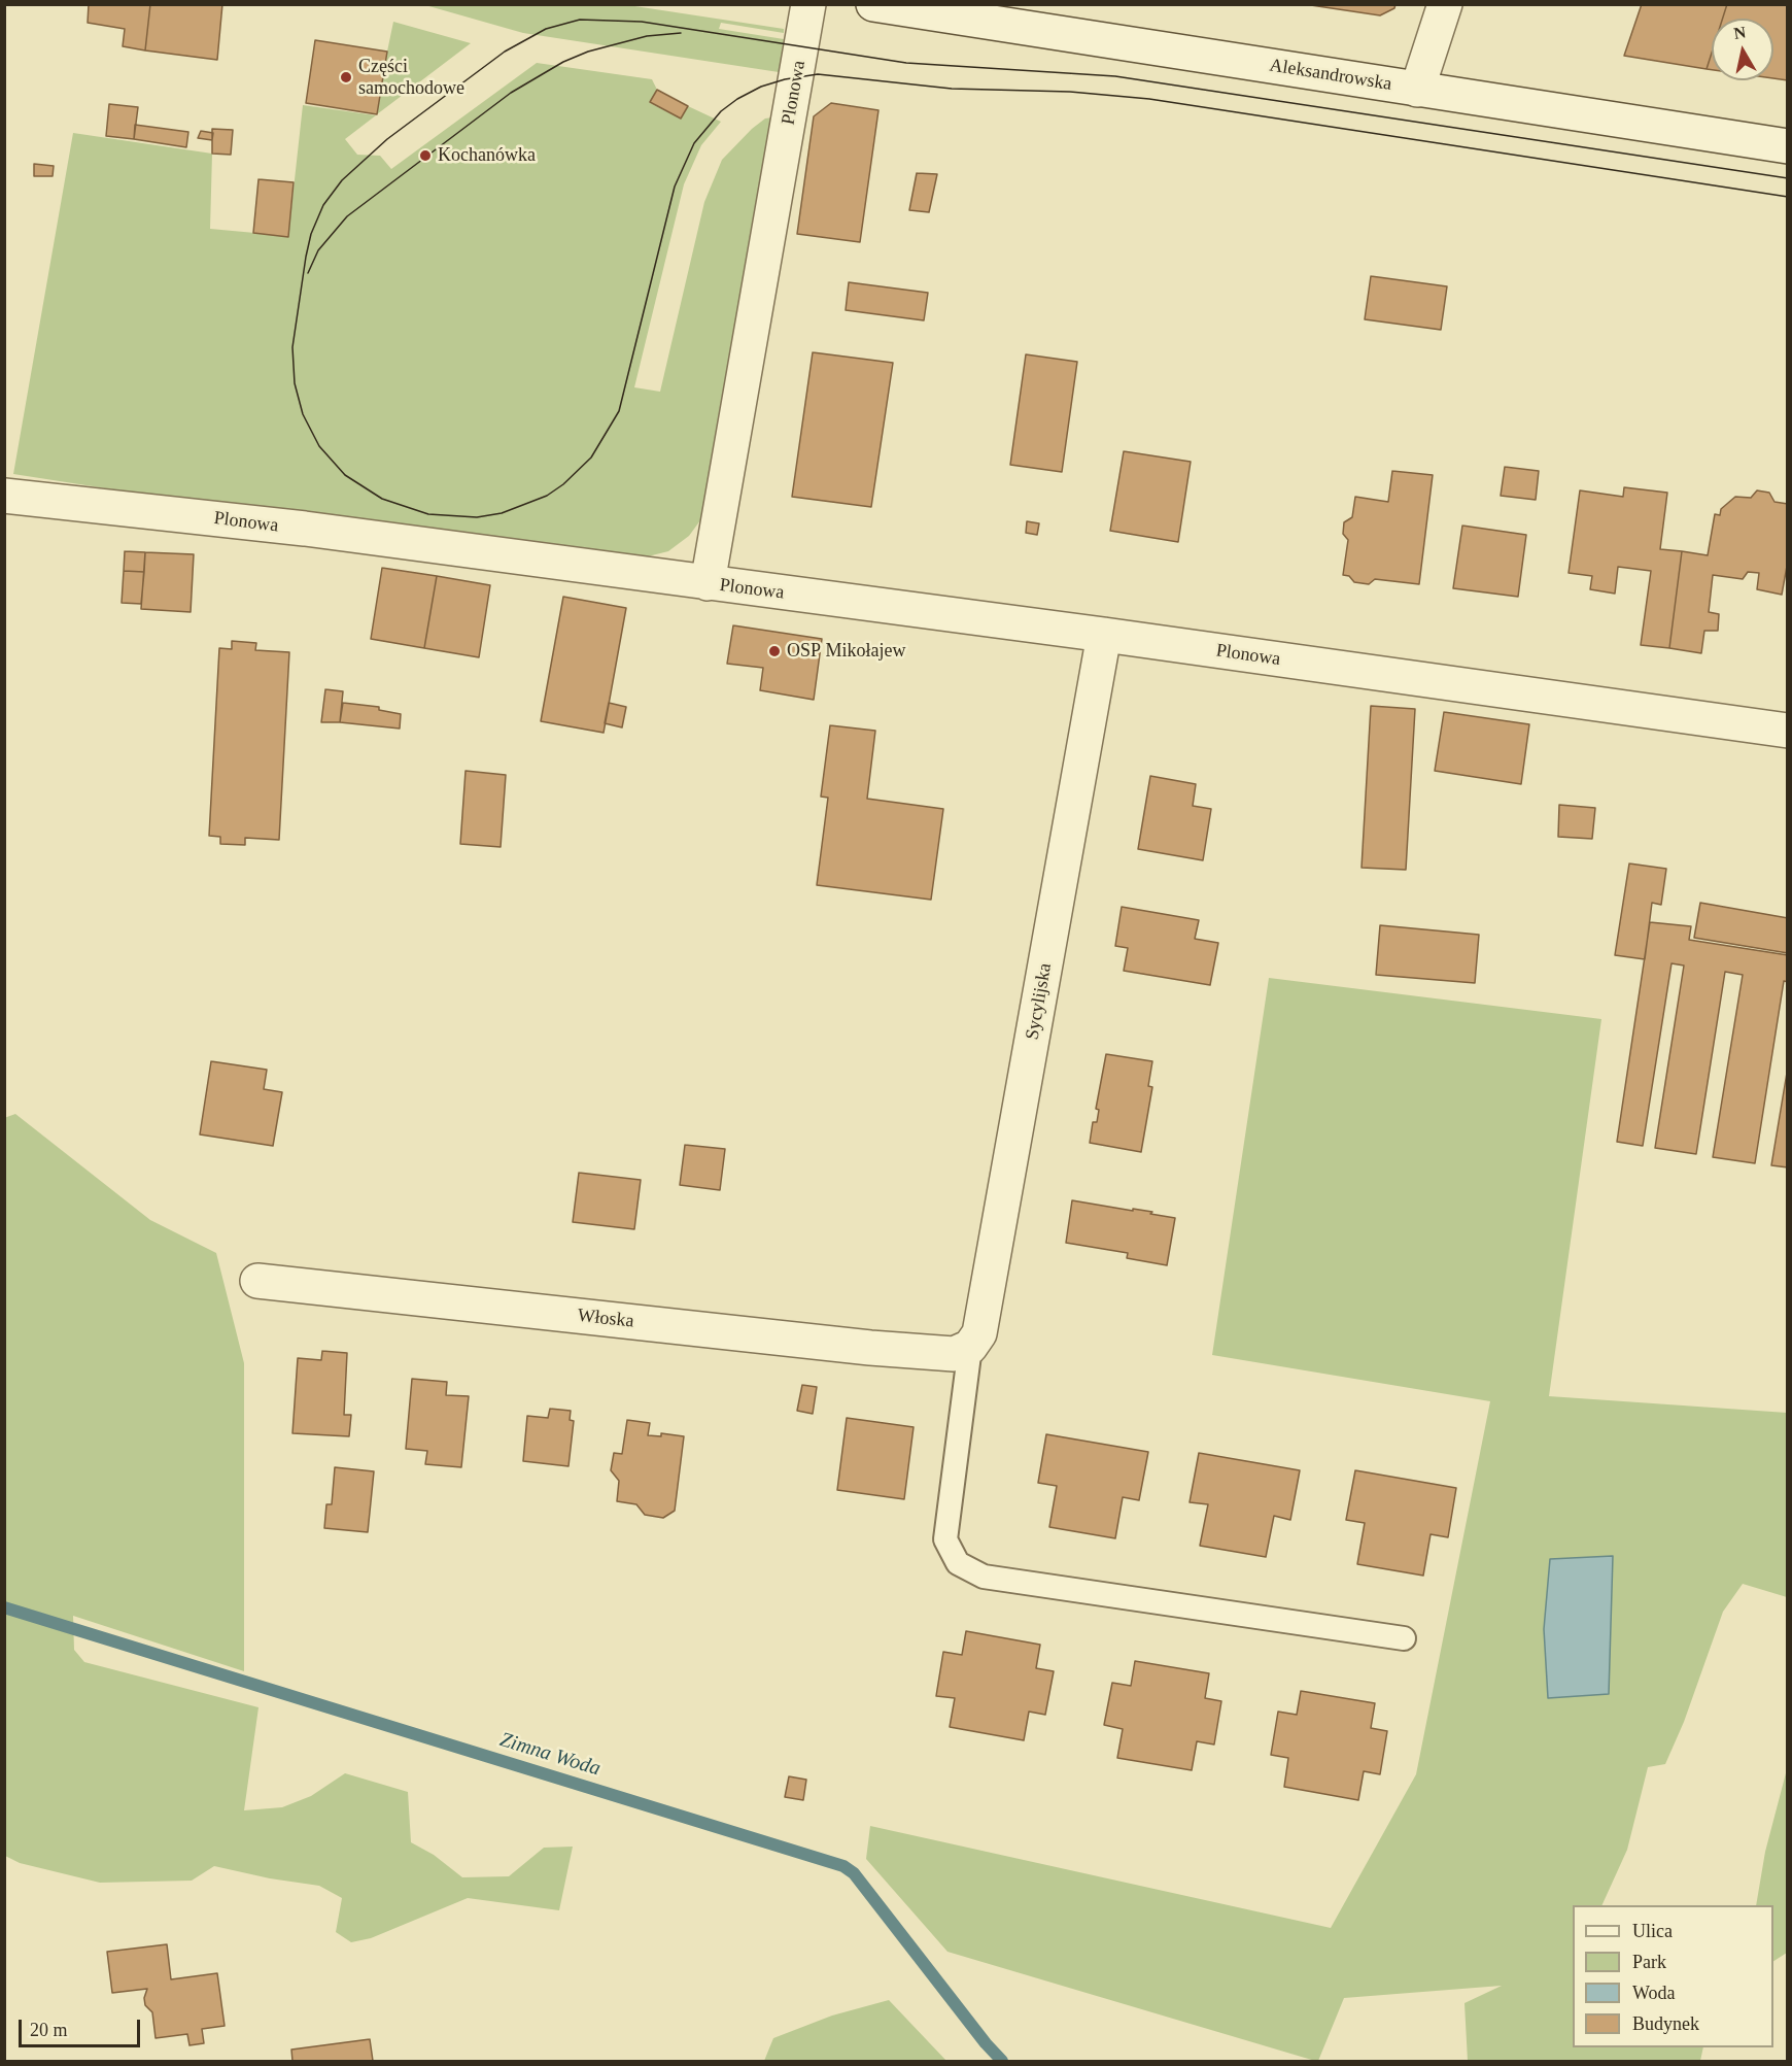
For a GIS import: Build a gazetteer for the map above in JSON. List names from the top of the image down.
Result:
{
  "streets": {
    "street": [
      "Aleksandrowska",
      "Plonowa",
      "Sycylijska",
      "Włoska"
    ]
  },
  "crossings": [
    ["Plonowa", "Sycylijska"],
    ["Sycylijska", "Włoska"]
  ],
  "water": ["Zimna Woda"],
  "places": ["Części samochodowe", "Kochanówka", "OSP Mikołajew"],
  "legend": [
    "Ulica",
    "Park",
    "Woda",
    "Budynek"
  ],
  "scale_bar": "20 m",
  "north": "top"
}
